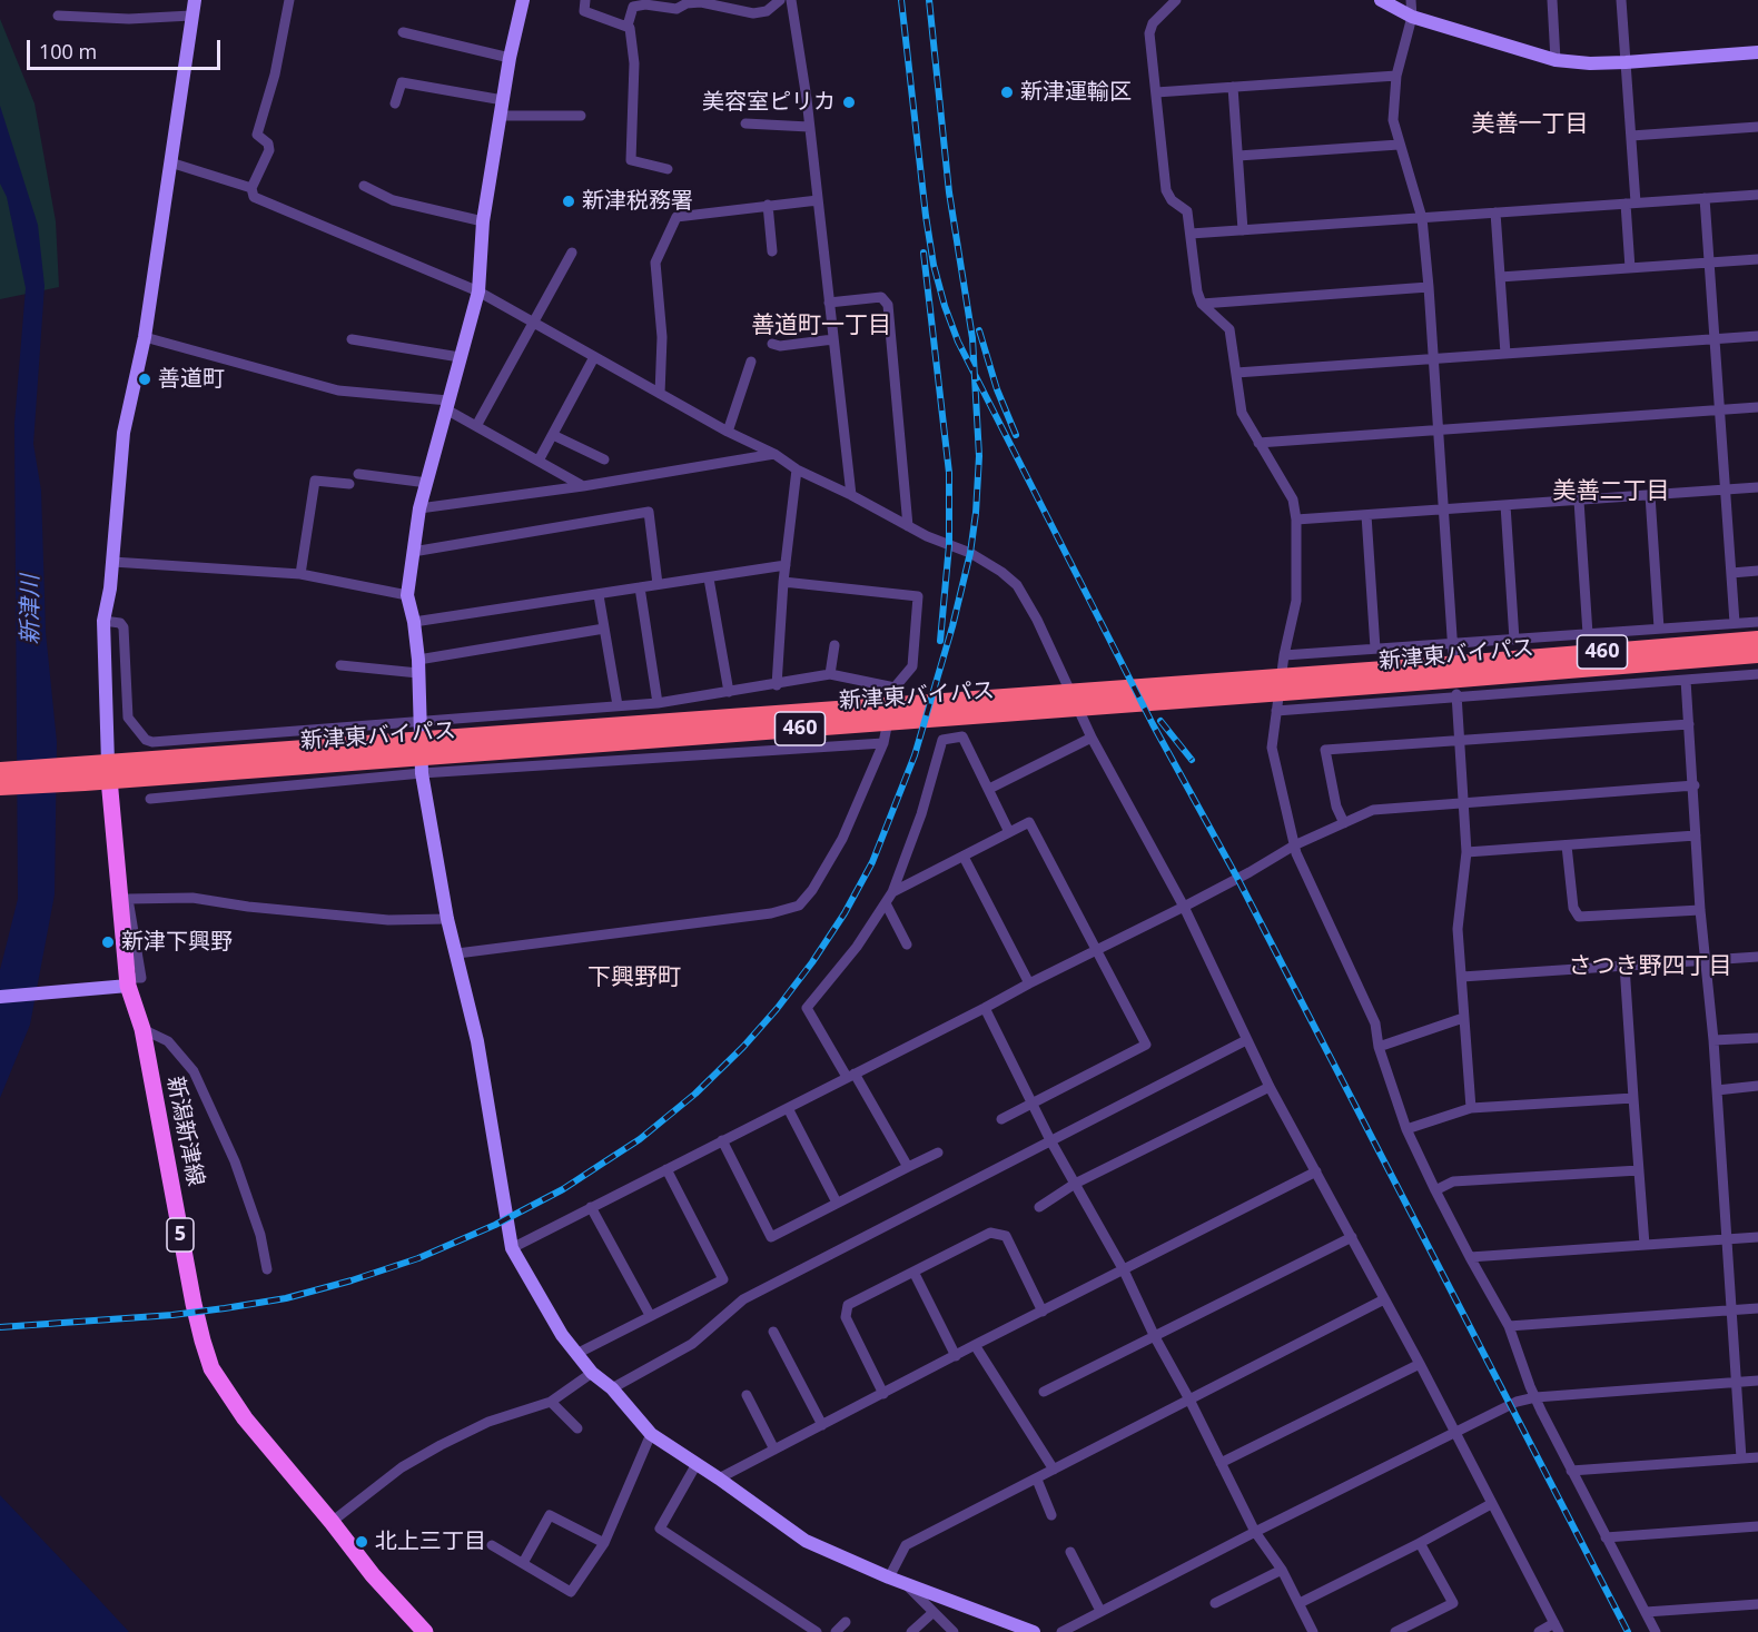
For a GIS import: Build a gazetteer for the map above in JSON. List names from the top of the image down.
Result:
{
  "streets": {
    "highway": ["460", "新津東バイパス"],
    "main road": ["新潟新津線", "5"]
  },
  "crossings": [
    ["460", "新津東バイパス"],
    ["460", "新潟新津線"],
    ["新津東バイパス", "新潟新津線"]
  ],
  "districts": [
    "美善一丁目",
    "善道町一丁目",
    "美善二丁目",
    "さつき野四丁目",
    "下興野町"
  ],
  "water": ["新津川"],
  "places": [
    "新津運輸区",
    "美容室ピリカ",
    "新津税務署",
    "善道町",
    "新津下興野",
    "北上三丁目"
  ],
  "scale_bar": "100 m"
}
